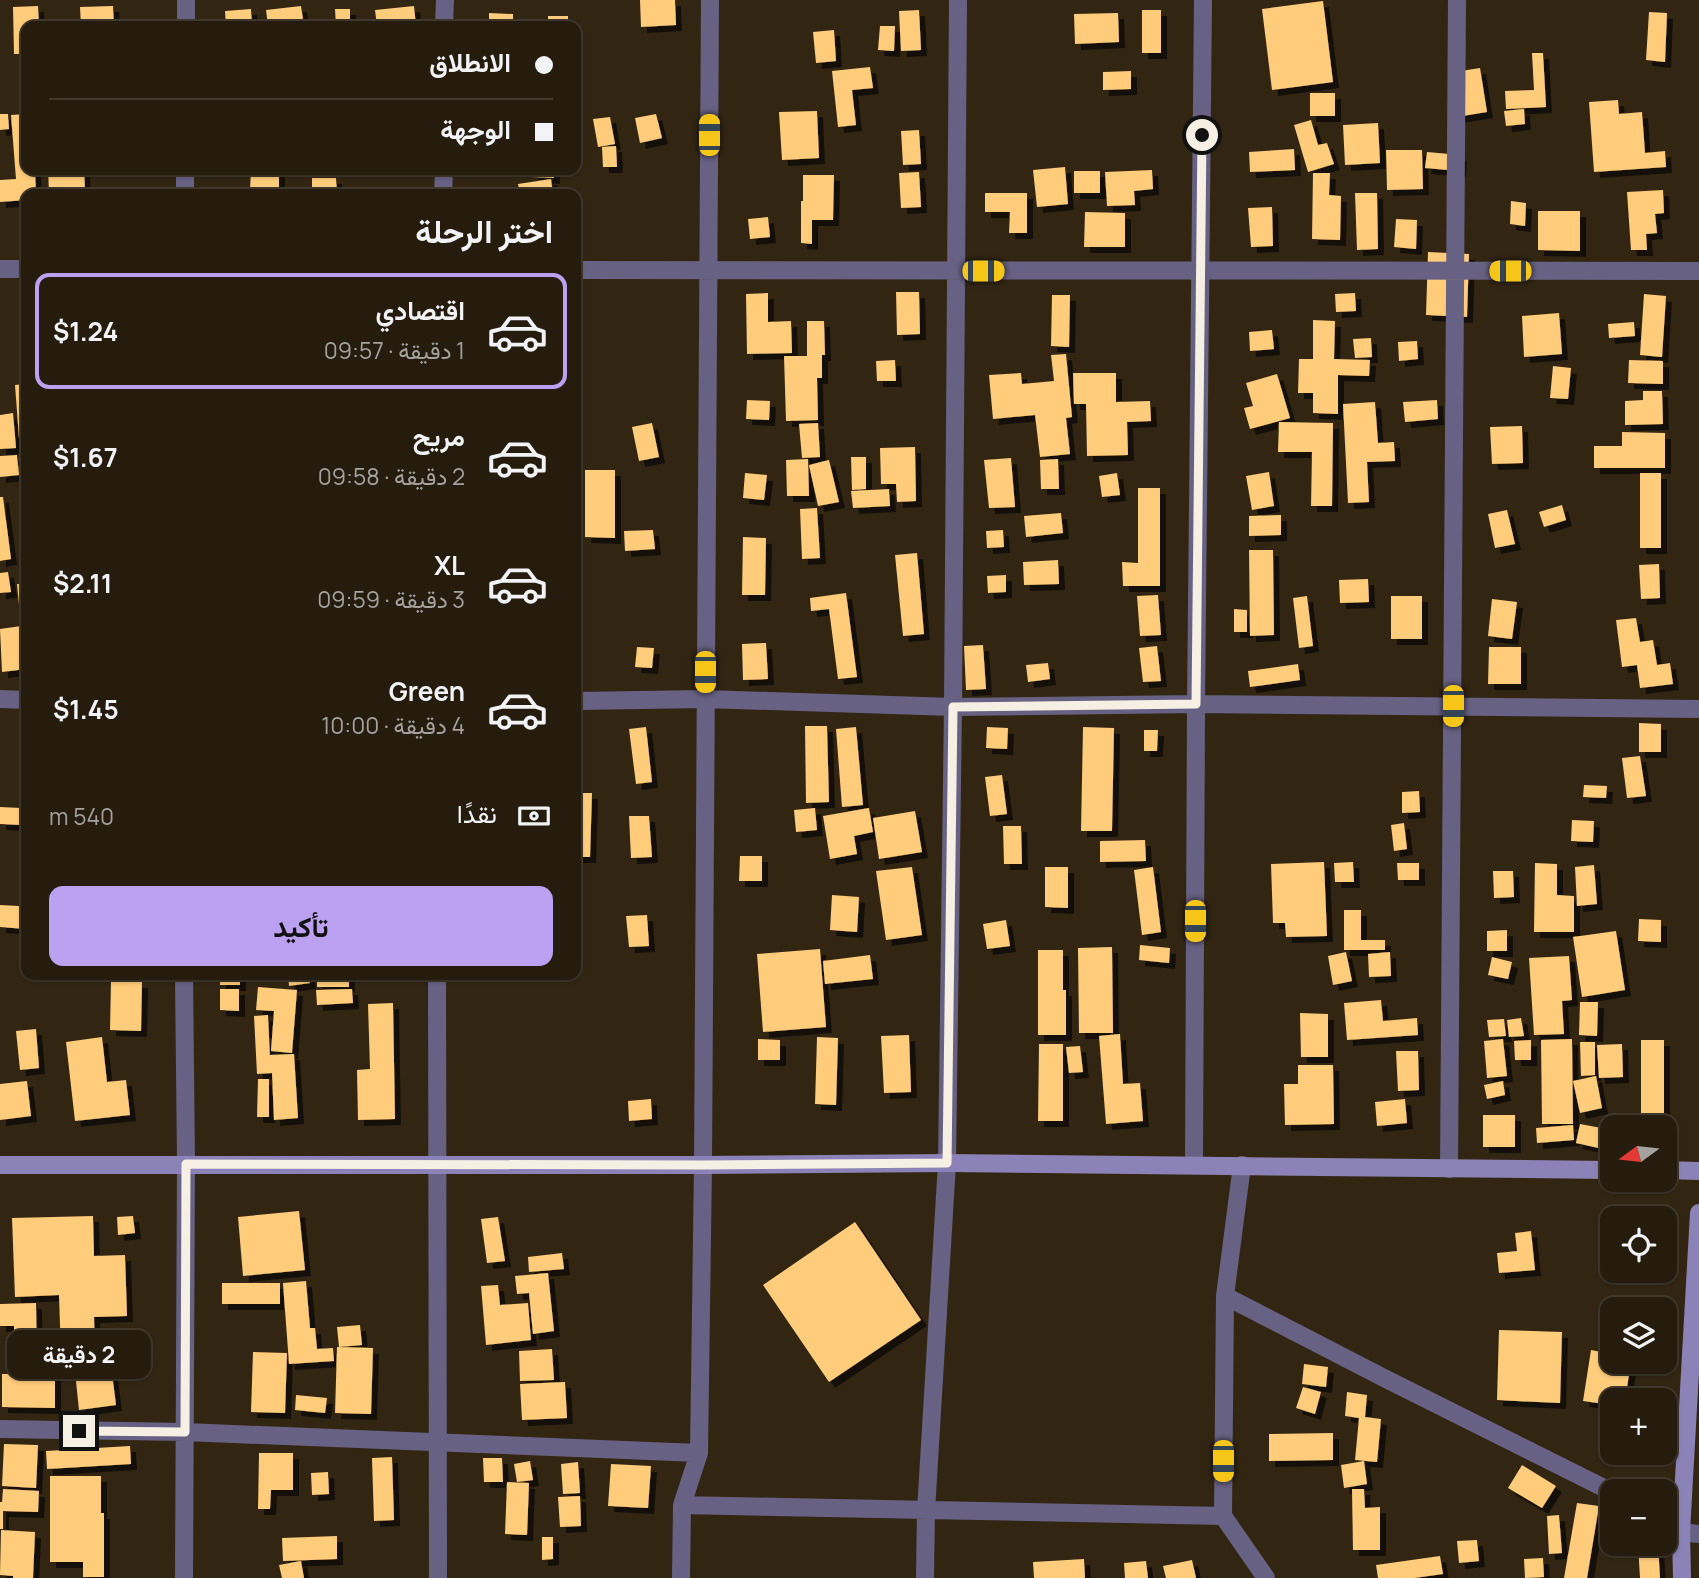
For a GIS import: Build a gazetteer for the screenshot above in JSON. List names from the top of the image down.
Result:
{
  "north": "left",
  "page": {
    "banner": ["الانطلاق", "الوجهة"],
    "heading": "اختر الرحلة",
    "list": [
      {
        "name": "اقتصادي",
        "note": "1 دقيقة · 09:57",
        "value": "$1.24"
      },
      {
        "name": "مريح",
        "note": "2 دقيقة · 09:58",
        "value": "$1.67"
      },
      {
        "name": "XL",
        "note": "3 دقيقة · 09:59",
        "value": "$2.11"
      },
      {
        "name": "Green",
        "note": "4 دقيقة · 10:00",
        "value": "$1.45"
      }
    ],
    "pay": ["نقدًا", "540 m"],
    "buttons": "تأكيد",
    "map_buttons": ["+", "−"],
    "bubble": "2 دقيقة"
  }
}
